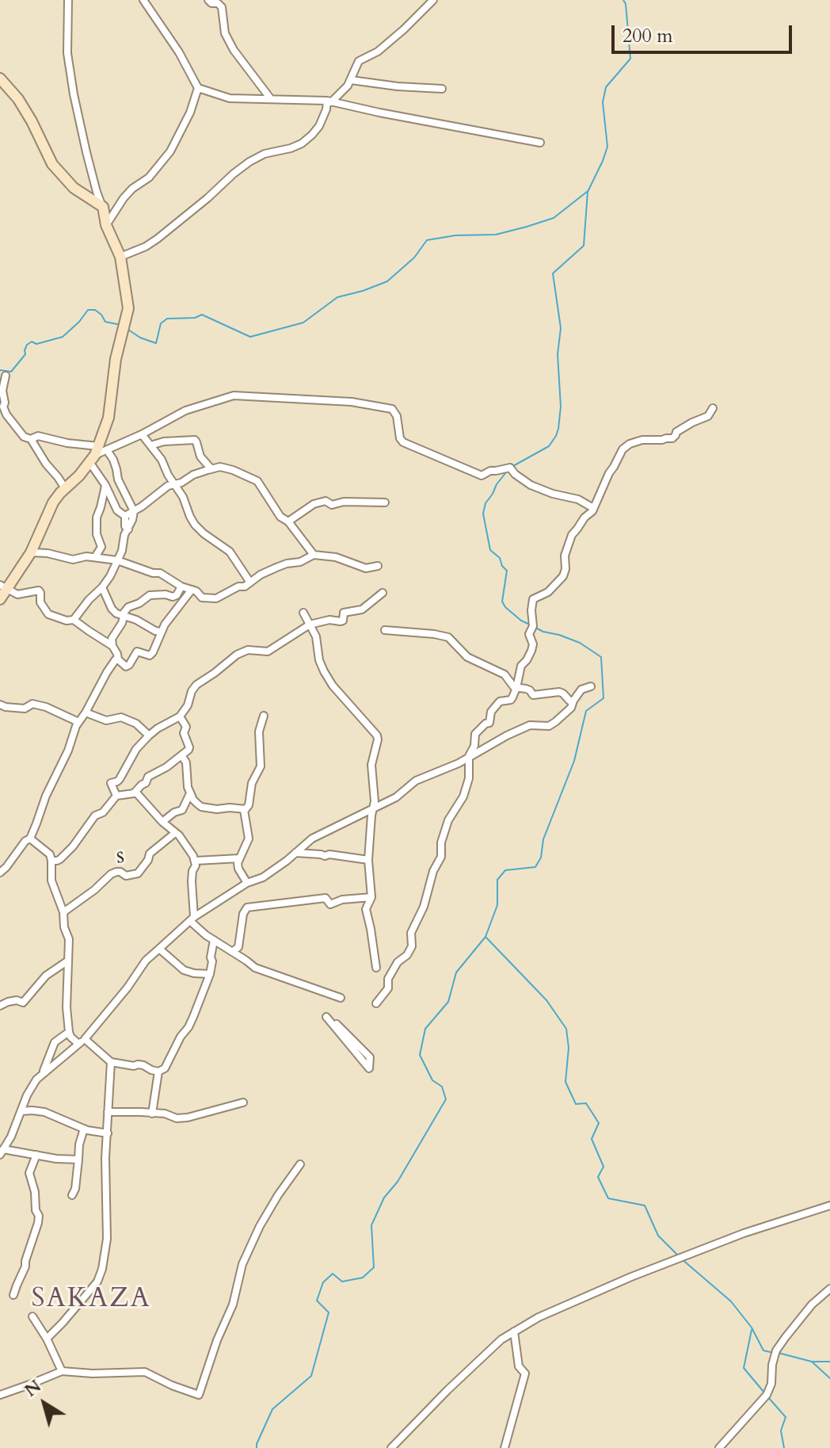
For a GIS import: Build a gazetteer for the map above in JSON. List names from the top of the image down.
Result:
{
  "streets": {
    "street": ["s"]
  },
  "districts": ["SAKAZA"],
  "scale_bar": "200 m",
  "north": "top left"
}
